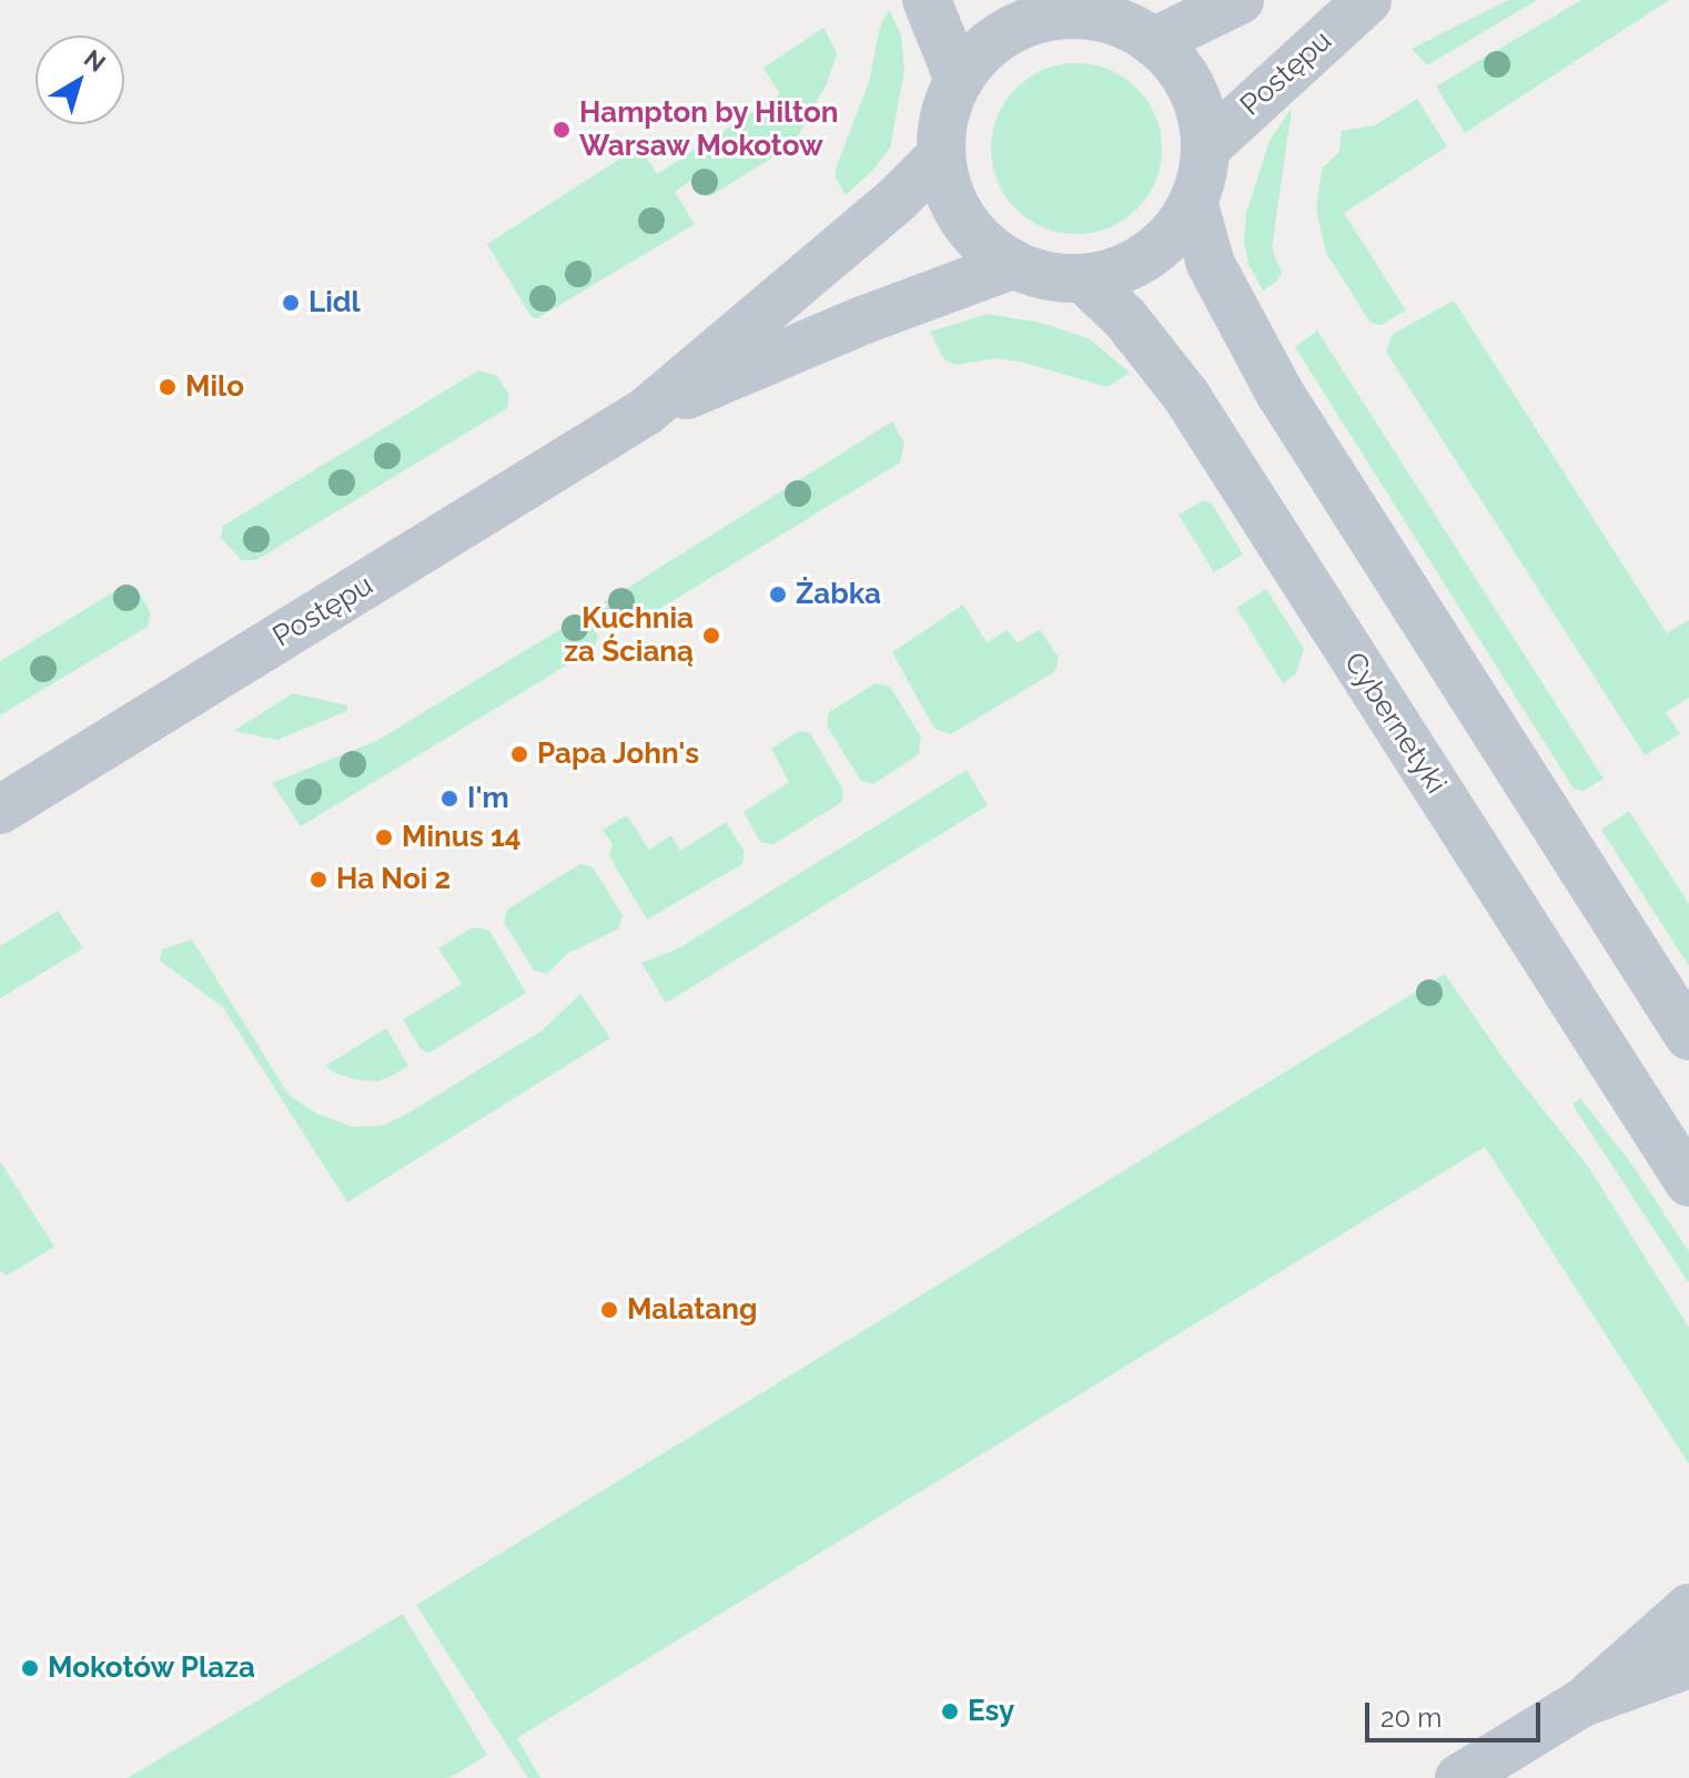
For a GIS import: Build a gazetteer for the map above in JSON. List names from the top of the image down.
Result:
{
  "streets": {
    "street": ["Postępu", "Cybernetyki"]
  },
  "crossings": [
    ["Postępu", "Cybernetyki"]
  ],
  "places": [
    "Hampton by Hilton Warsaw Mokotow",
    "Lidl",
    "Milo",
    "Żabka",
    "Kuchnia za Ścianą",
    "Papa John's",
    "I'm",
    "Minus 14",
    "Ha Noi 2",
    "Malatang",
    "Mokotów Plaza",
    "Esy"
  ],
  "scale_bar": "20 m",
  "north": "top right"
}
